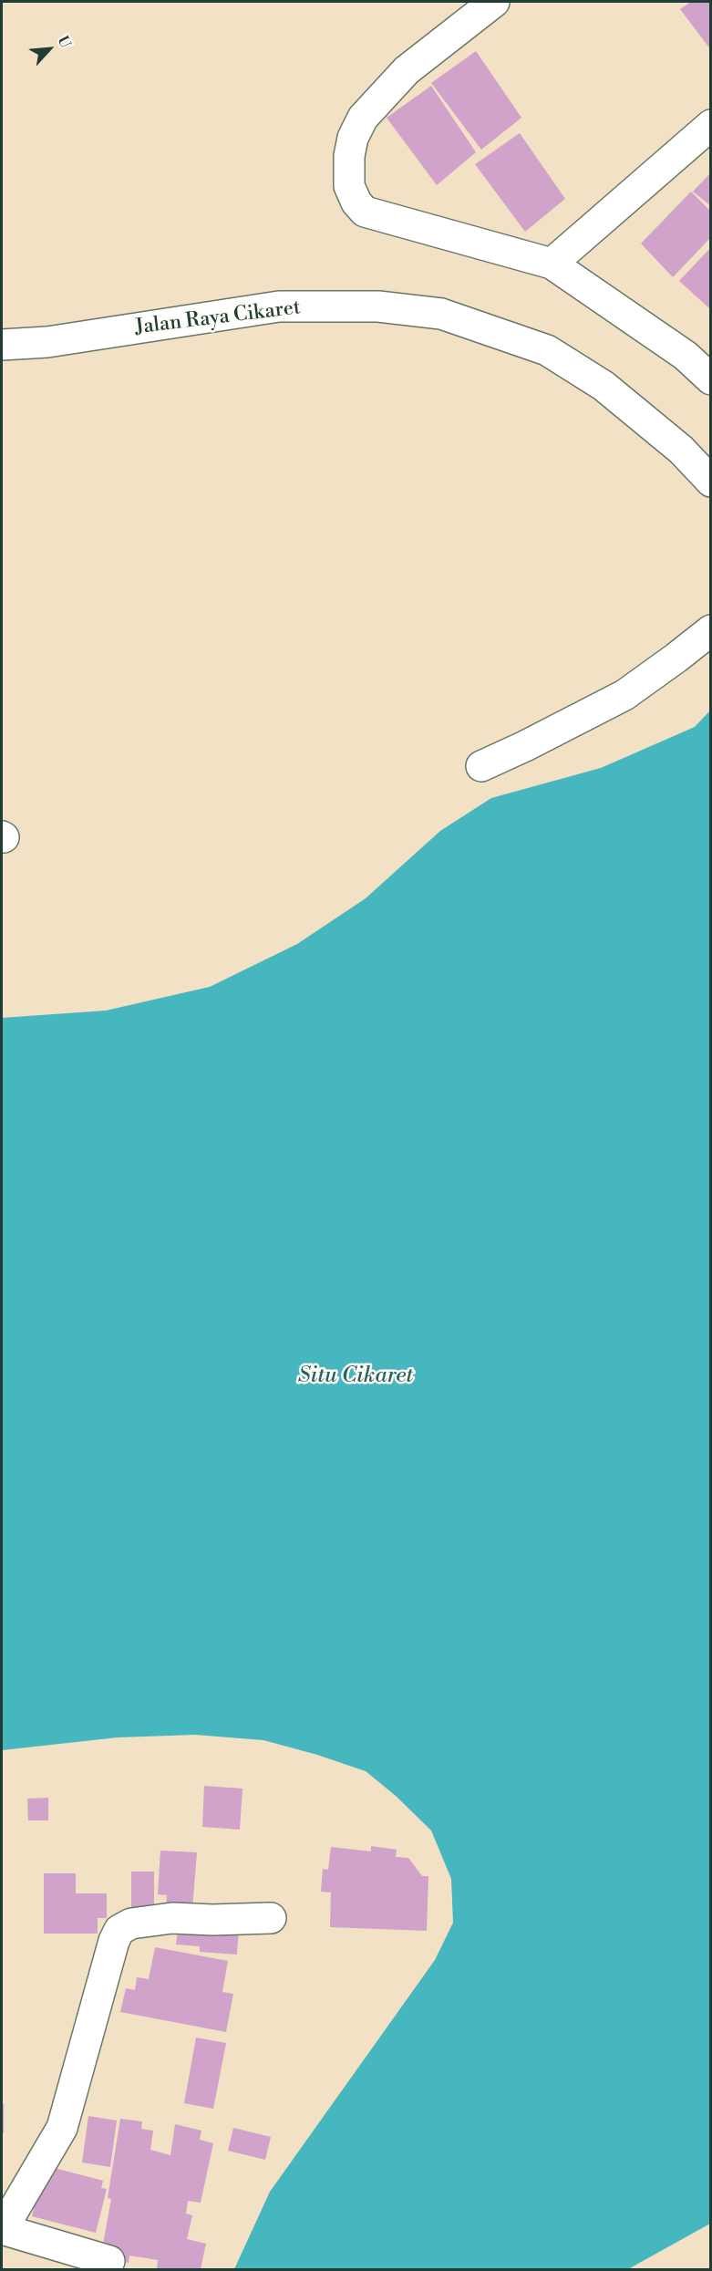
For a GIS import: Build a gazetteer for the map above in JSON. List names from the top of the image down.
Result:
{
  "streets": {
    "street": ["Jalan Raya Cikaret"]
  },
  "water": ["Situ Cikaret"],
  "north": "top right"
}
